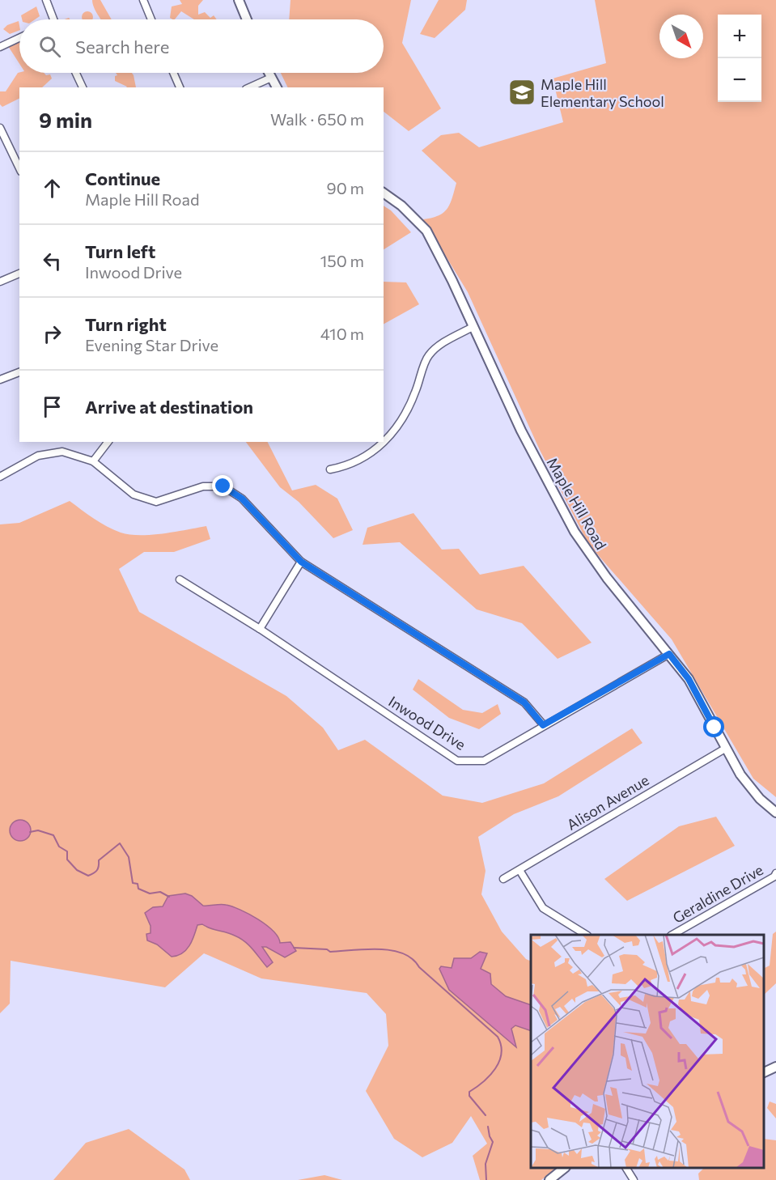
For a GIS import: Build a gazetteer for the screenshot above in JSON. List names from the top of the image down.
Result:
{
  "streets": {
    "street": [
      "Maple Hill Road",
      "Inwood Drive",
      "Alison Avenue",
      "Geraldine Drive"
    ]
  },
  "crossings": [
    ["Maple Hill Road", "Inwood Drive"],
    ["Maple Hill Road", "Alison Avenue"]
  ],
  "places": {
    "school or university": ["Maple Hill Elementary School"]
  },
  "north": "bottom right",
  "page": {
    "map_buttons": ["+", "−"],
    "search": "Search here",
    "heading": ["9 min", "Walk · 650 m"],
    "list": [
      ["Continue", "Maple Hill Road", "90 m"],
      ["Turn left", "Inwood Drive", "150 m"],
      ["Turn right", "Evening Star Drive", "410 m"],
      "Arrive at destination"
    ]
  }
}
